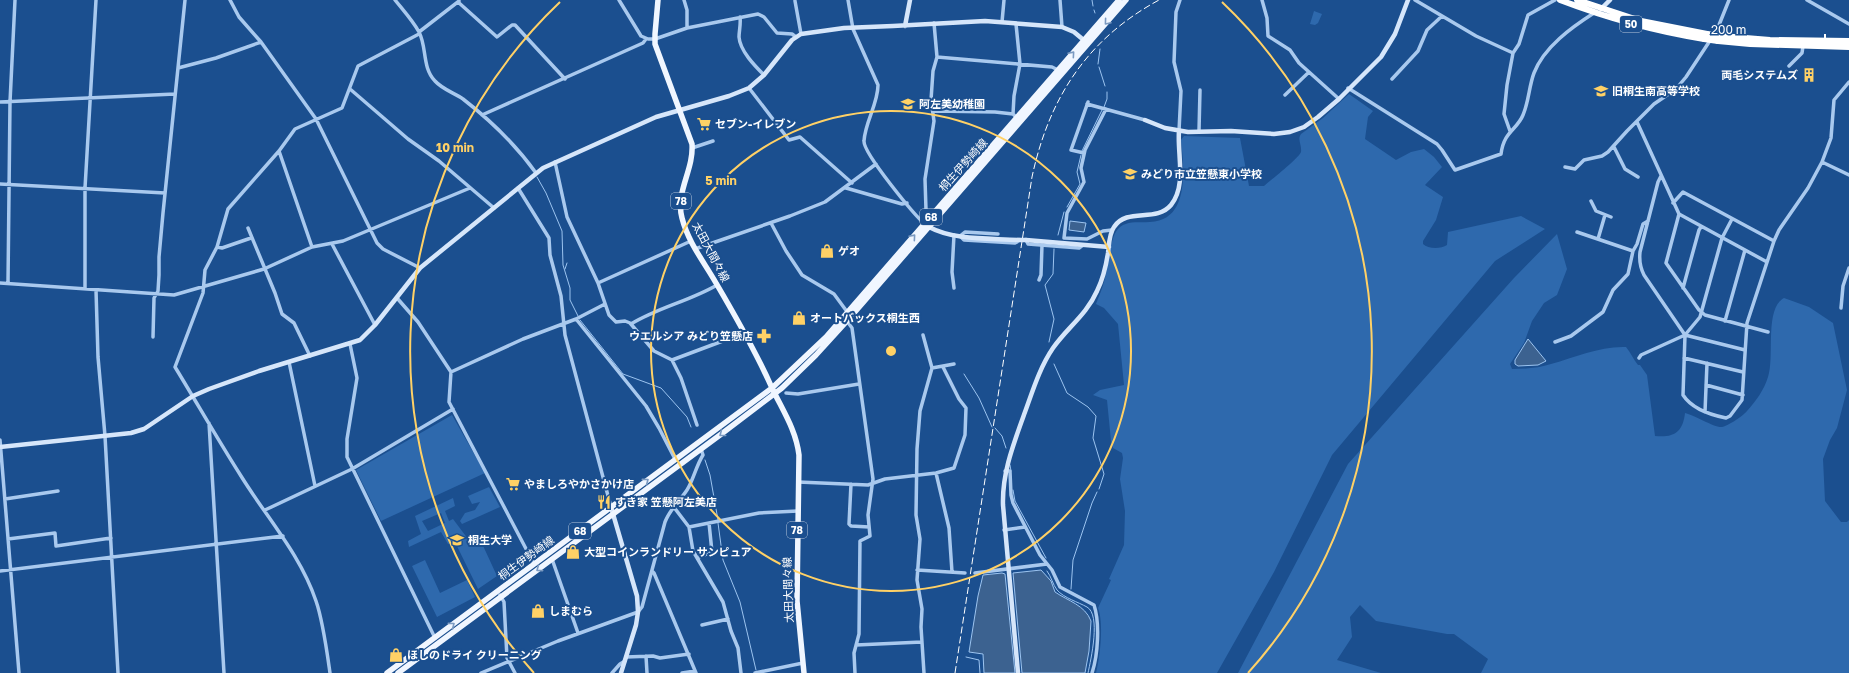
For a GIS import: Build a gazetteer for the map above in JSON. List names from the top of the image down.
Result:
{
  "streets": {
    "highway": ["50"],
    "main road": [
      "桐生伊勢崎線",
      "78",
      "68",
      "太田大間々線"
    ]
  },
  "crossings": [
    ["桐生伊勢崎線", "68"],
    ["桐生伊勢崎線", "太田大間々線"]
  ],
  "places": {
    "building": ["両毛システムズ"],
    "school or university": [
      "旧桐生南高等学校",
      "阿左美幼稚園",
      "みどり市立笠懸東小学校",
      "桐生大学"
    ],
    "supermarket": ["セブン-イレブン", "やましろやかさかけ店"],
    "shop": [
      "ゲオ",
      "オートバックス桐生西",
      "大型コインランドリー サンピュア",
      "しまむら",
      "ほしのドライ クリーニング"
    ],
    "pharmacy": ["ウエルシア みどり笠懸店"],
    "restaurant": ["すき家 笠懸阿左美店"]
  },
  "scale_bar": "200 m",
  "rings": ["10 min", "5 min"]
}
